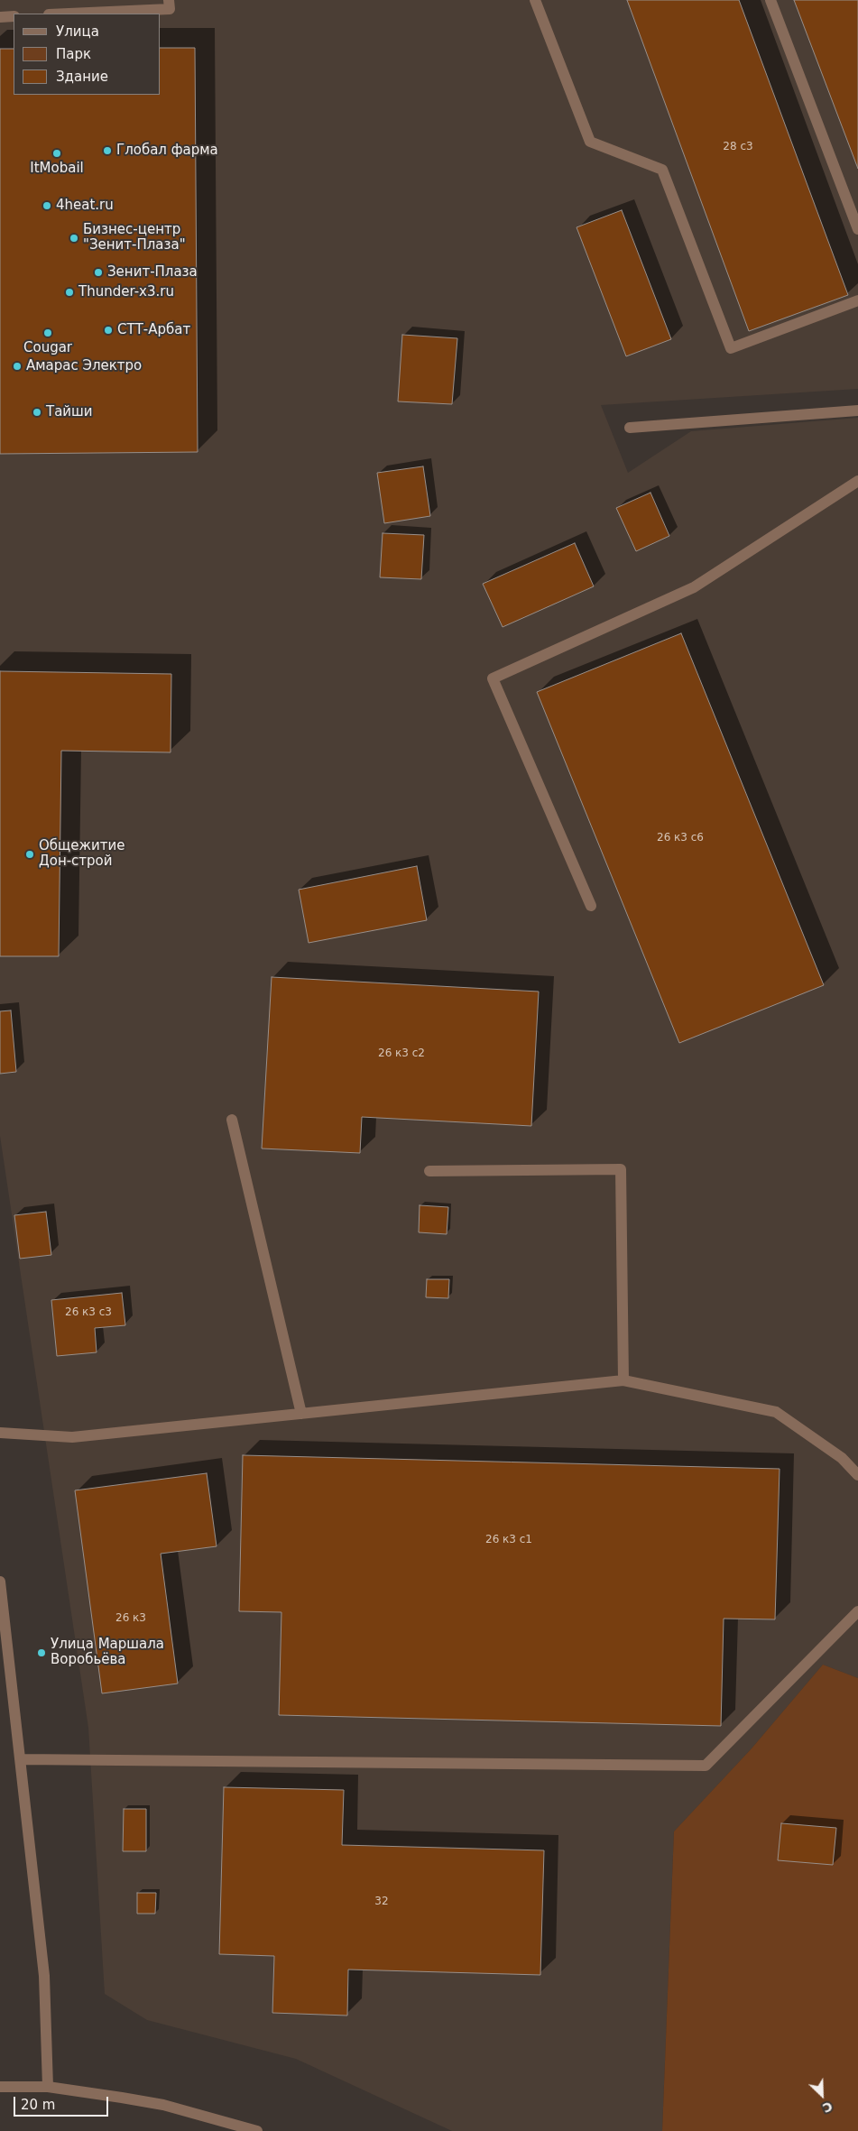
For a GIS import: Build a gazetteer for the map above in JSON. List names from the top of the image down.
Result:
{
  "places": [
    "Глобал фарма",
    "ItMobail",
    "4heat.ru",
    "Бизнес-центр \"Зенит-Плаза\"",
    "Зенит-Плаза",
    "Thunder-x3.ru",
    "СТТ-Арбат",
    "Cougar",
    "Амарас Электро",
    "Тайши",
    "Общежитие Дон-строй",
    "Улица Маршала Воробьёва"
  ],
  "house_numbers": [
    "28 с3",
    "26 к3 с6",
    "26 к3 с2",
    "26 к3 с3",
    "26 к3 с1",
    "26 к3",
    "32"
  ],
  "legend": ["Улица", "Парк", "Здание"],
  "scale_bar": "20 m",
  "north": "bottom right"
}
